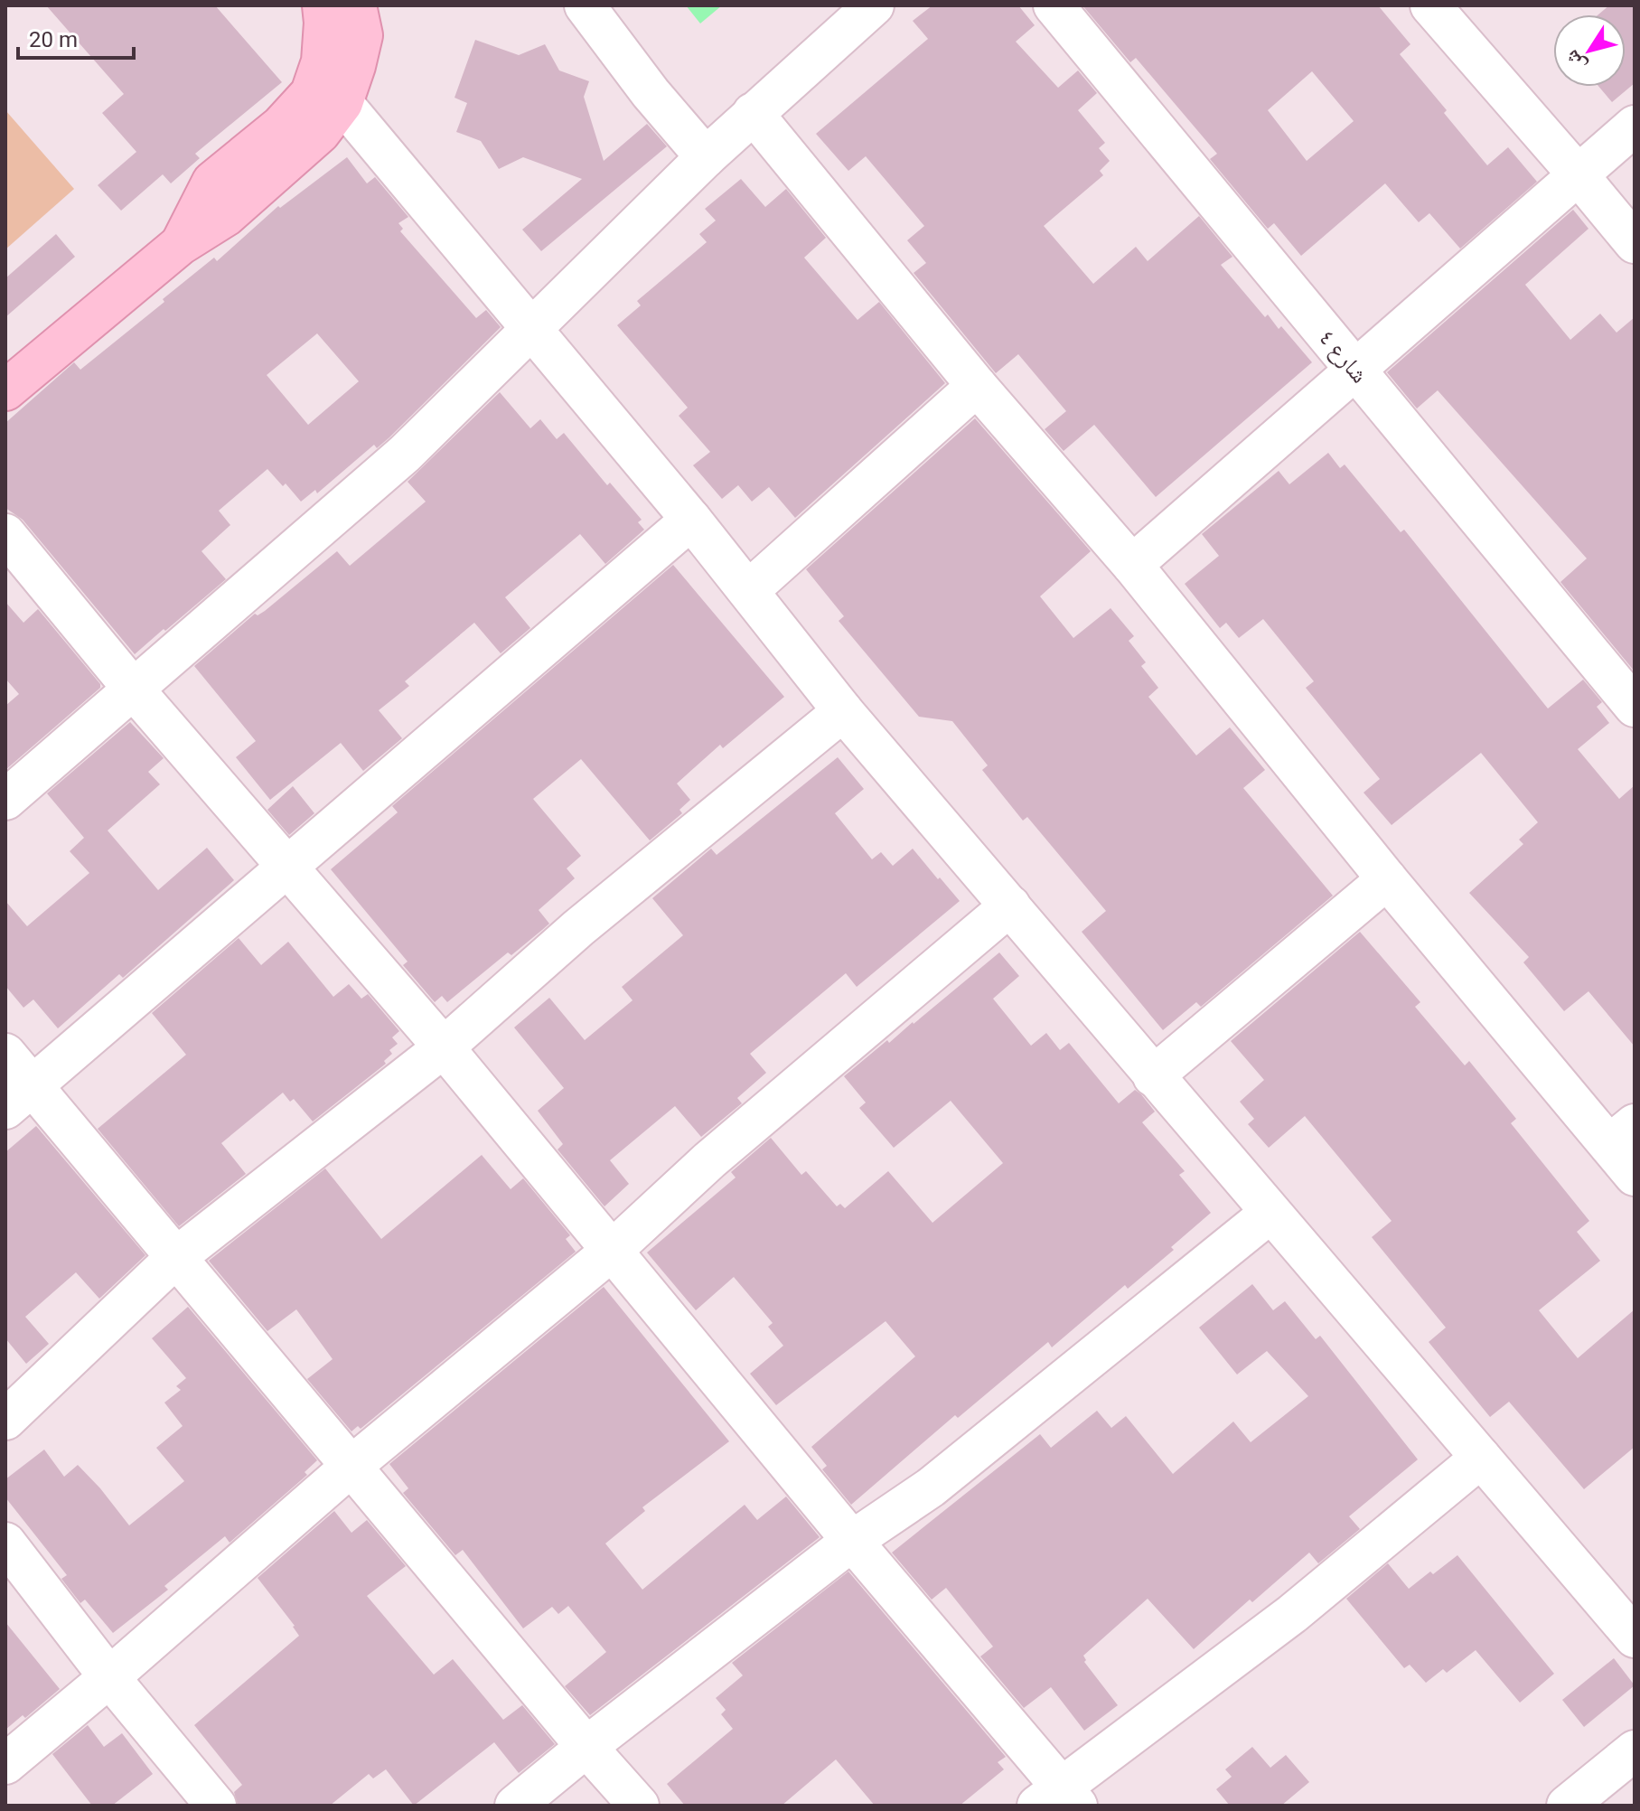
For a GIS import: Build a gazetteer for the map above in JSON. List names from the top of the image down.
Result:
{
  "streets": {
    "street": ["شارع ٤"]
  },
  "scale_bar": "20 m",
  "north": "bottom left"
}
